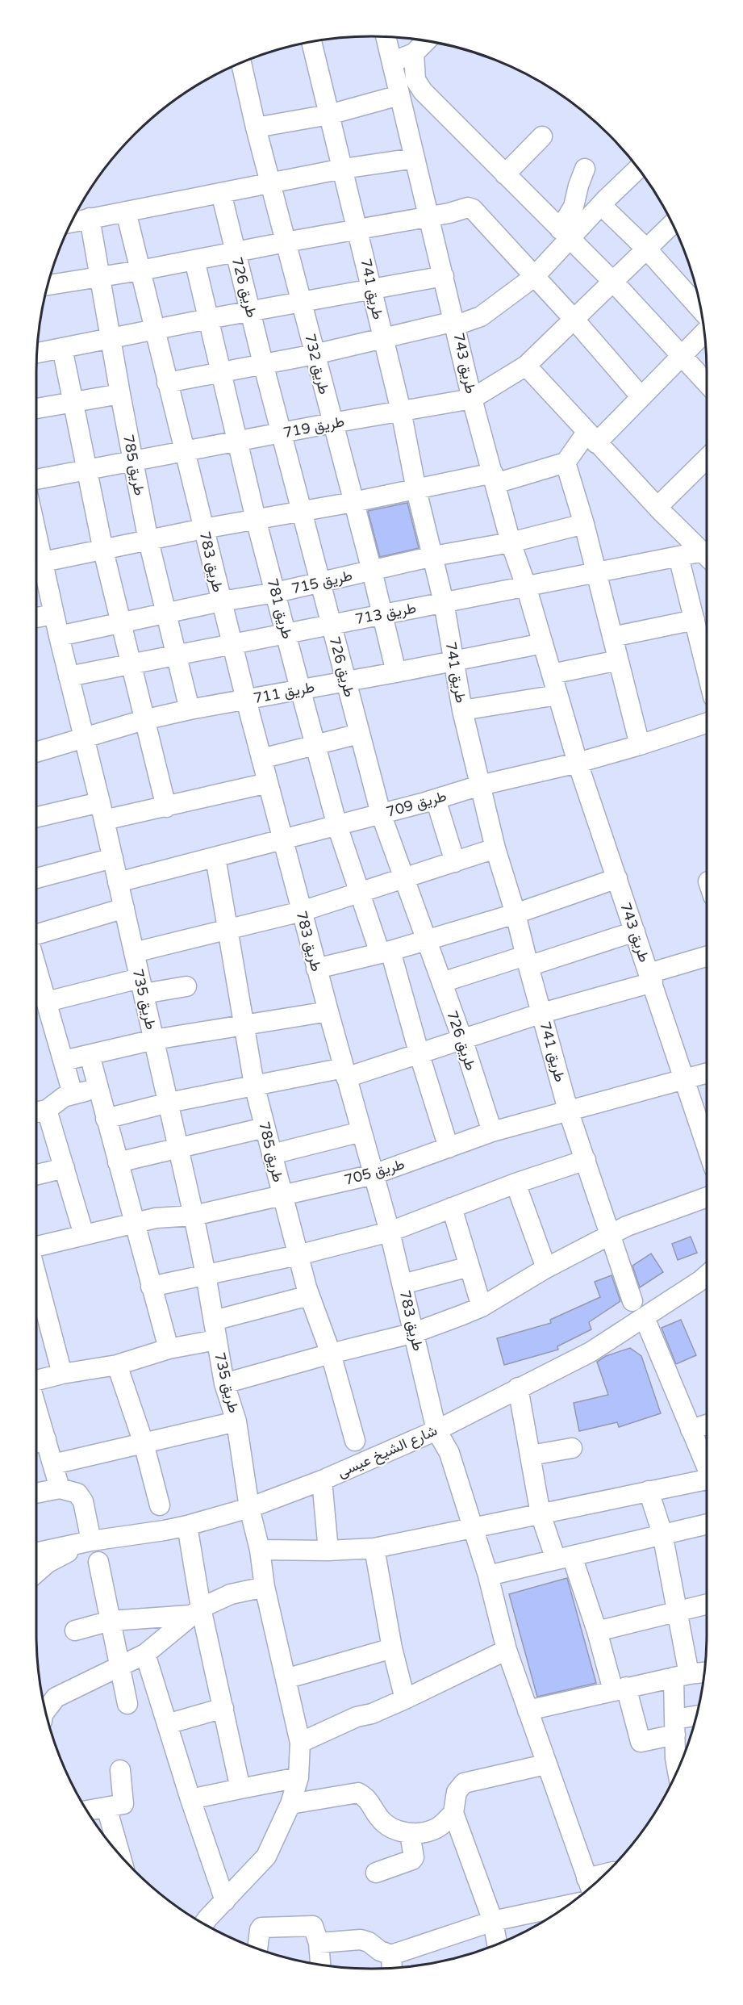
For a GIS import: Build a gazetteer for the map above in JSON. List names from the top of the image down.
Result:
{
  "streets": {
    "street": [
      "طريق 726",
      "طريق 741",
      "طريق 743",
      "طريق 732",
      "طريق 719",
      "طريق 785",
      "طريق 783",
      "طريق 715",
      "طريق 781",
      "طريق 713",
      "طريق 711",
      "طريق 709",
      "طريق 735",
      "طريق 705",
      "شارع الشيخ عيسى"
    ]
  },
  "crossings": [
    ["طريق 726", "طريق 719"],
    ["طريق 726", "طريق 715"],
    ["طريق 726", "طريق 713"],
    ["طريق 726", "طريق 711"],
    ["طريق 726", "طريق 709"],
    ["طريق 726", "طريق 705"],
    ["طريق 741", "طريق 719"],
    ["طريق 741", "طريق 715"],
    ["طريق 741", "طريق 713"],
    ["طريق 741", "طريق 711"],
    ["طريق 741", "طريق 709"],
    ["طريق 741", "طريق 705"],
    ["طريق 743", "طريق 719"],
    ["طريق 743", "طريق 715"],
    ["طريق 743", "طريق 713"],
    ["طريق 743", "طريق 711"],
    ["طريق 743", "طريق 709"],
    ["طريق 743", "طريق 705"],
    ["طريق 732", "طريق 719"],
    ["طريق 732", "طريق 715"],
    ["طريق 732", "طريق 713"],
    ["طريق 732", "طريق 711"],
    ["طريق 719", "طريق 785"],
    ["طريق 719", "طريق 783"],
    ["طريق 719", "طريق 781"],
    ["طريق 785", "طريق 715"],
    ["طريق 785", "طريق 713"],
    ["طريق 785", "طريق 711"],
    ["طريق 785", "طريق 709"],
    ["طريق 785", "طريق 705"],
    ["طريق 783", "طريق 715"],
    ["طريق 783", "طريق 713"],
    ["طريق 783", "طريق 711"],
    ["طريق 783", "طريق 709"],
    ["طريق 783", "طريق 705"],
    ["طريق 783", "شارع الشيخ عيسى"],
    ["طريق 715", "طريق 781"],
    ["طريق 715", "طريق 735"],
    ["طريق 781", "طريق 713"],
    ["طريق 781", "طريق 711"],
    ["طريق 781", "طريق 709"],
    ["طريق 781", "طريق 705"],
    ["طريق 713", "طريق 735"],
    ["طريق 711", "طريق 735"],
    ["طريق 709", "طريق 735"],
    ["طريق 735", "طريق 705"],
    ["طريق 735", "شارع الشيخ عيسى"]
  ]
}
